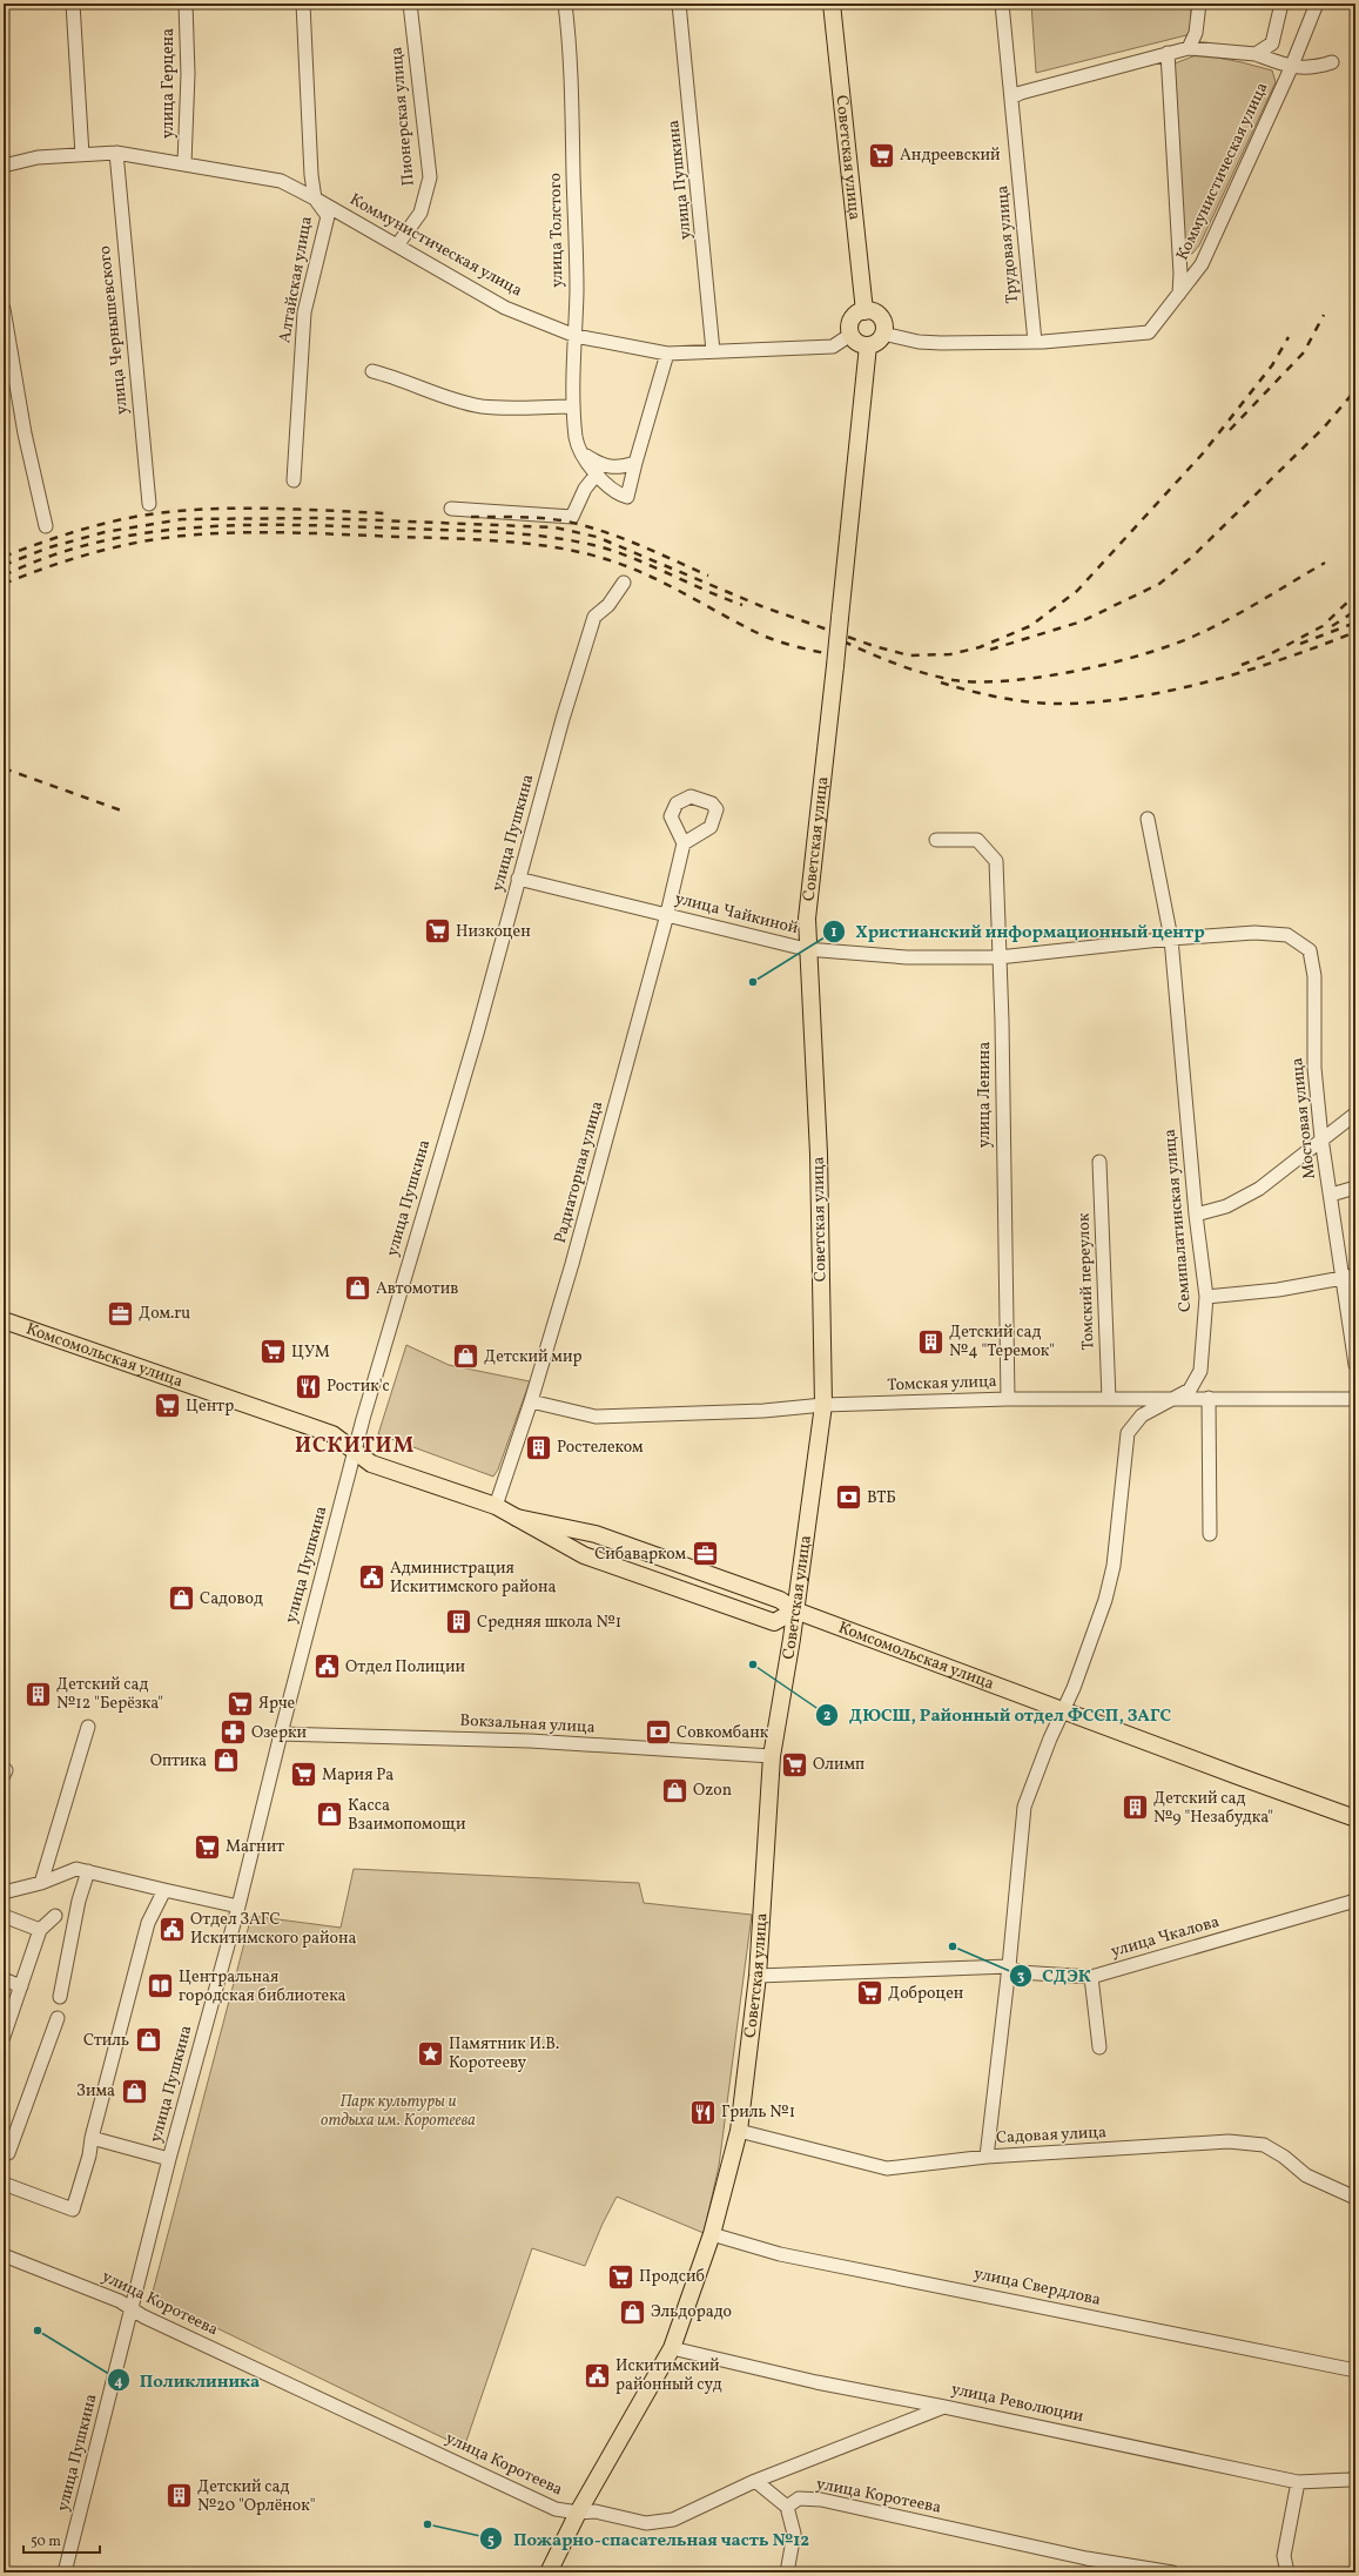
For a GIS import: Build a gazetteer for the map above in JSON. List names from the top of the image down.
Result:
{
  "streets": {
    "main road": ["Советская улица", "Комсомольская улица"],
    "street": [
      "улица Герцена",
      "Пионерская улица",
      "Коммунистическая улица",
      "улица Пушкина",
      "улица Толстого",
      "Трудовая улица",
      "Алтайская улица",
      "улица Чернышевского",
      "улица Чайкиной",
      "улица Ленина",
      "Мостовая улица",
      "Радиаторная улица",
      "Семипалатинская улица",
      "Томский переулок",
      "Томская улица",
      "Вокзальная улица",
      "улица Чкалова",
      "Садовая улица",
      "улица Свердлова",
      "улица Коротеева",
      "улица Революции"
    ]
  },
  "crossings": [
    ["улица Герцена", "Коммунистическая улица"],
    ["Пионерская улица", "Коммунистическая улица"],
    ["Советская улица", "Коммунистическая улица"],
    ["Советская улица", "улица Чайкиной"],
    ["Советская улица", "Комсомольская улица"],
    ["Советская улица", "Томская улица"],
    ["Советская улица", "Вокзальная улица"],
    ["Советская улица", "улица Чкалова"],
    ["Советская улица", "Садовая улица"],
    ["Советская улица", "улица Свердлова"],
    ["Советская улица", "улица Коротеева"],
    ["Советская улица", "улица Революции"],
    ["Коммунистическая улица", "улица Пушкина"],
    ["Коммунистическая улица", "улица Толстого"],
    ["Коммунистическая улица", "Трудовая улица"],
    ["Коммунистическая улица", "Алтайская улица"],
    ["Коммунистическая улица", "улица Чернышевского"],
    ["улица Пушкина", "улица Чайкиной"],
    ["улица Пушкина", "Комсомольская улица"],
    ["улица Пушкина", "Вокзальная улица"],
    ["улица Пушкина", "улица Коротеева"],
    ["улица Чайкиной", "улица Ленина"],
    ["улица Чайкиной", "Мостовая улица"],
    ["улица Чайкиной", "Радиаторная улица"],
    ["улица Чайкиной", "Семипалатинская улица"],
    ["улица Ленина", "Томская улица"],
    ["Радиаторная улица", "Комсомольская улица"],
    ["Радиаторная улица", "Томская улица"],
    ["Семипалатинская улица", "Комсомольская улица"],
    ["Семипалатинская улица", "Томская улица"],
    ["Семипалатинская улица", "улица Чкалова"],
    ["Семипалатинская улица", "Садовая улица"],
    ["Томский переулок", "Томская улица"],
    ["улица Коротеева", "улица Революции"]
  ],
  "districts": ["ИСКИТИМ"],
  "parks": ["Парк культуры и отдыха им. Коротеева"],
  "places": {
    "supermarket": [
      "Андреевский",
      "Низкоцен",
      "ЦУМ",
      "Центр",
      "Ярче",
      "Олимп",
      "Мария Ра",
      "Магнит",
      "Доброцен",
      "Продсиб"
    ],
    "other": [
      "Христианский информационный центр",
      "ДЮСШ, Районный отдел ФССП, ЗАГС",
      "СДЭК",
      "Поликлиника",
      "Пожарно-спасательная часть №12"
    ],
    "shop": [
      "Автомотив",
      "Детский мир",
      "Садовод",
      "Оптика",
      "Ozon",
      "Касса Взаимопомощи",
      "Стиль",
      "Зима",
      "Эльдорадо"
    ],
    "office": ["Дом.ru", "Сибаварком"],
    "building": [
      "Детский сад №4 \"Теремок\"",
      "Ростелеком",
      "Средняя школа №1",
      "Детский сад №12 \"Берёзка\"",
      "Детский сад №9 \"Незабудка\"",
      "Детский сад №20 \"Орлёнок\""
    ],
    "restaurant": ["Ростик'с", "Гриль №1"],
    "bank": ["ВТБ", "Совкомбанк"],
    "public building": [
      "Администрация Искитимского района",
      "Отдел Полиции",
      "Отдел ЗАГС Искитимского района",
      "Искитимский районный суд"
    ],
    "pharmacy": ["Озерки"],
    "library": ["Центральная городская библиотека"],
    "place": ["Памятник И.В. Коротееву"]
  },
  "scale_bar": "50 m"
}
